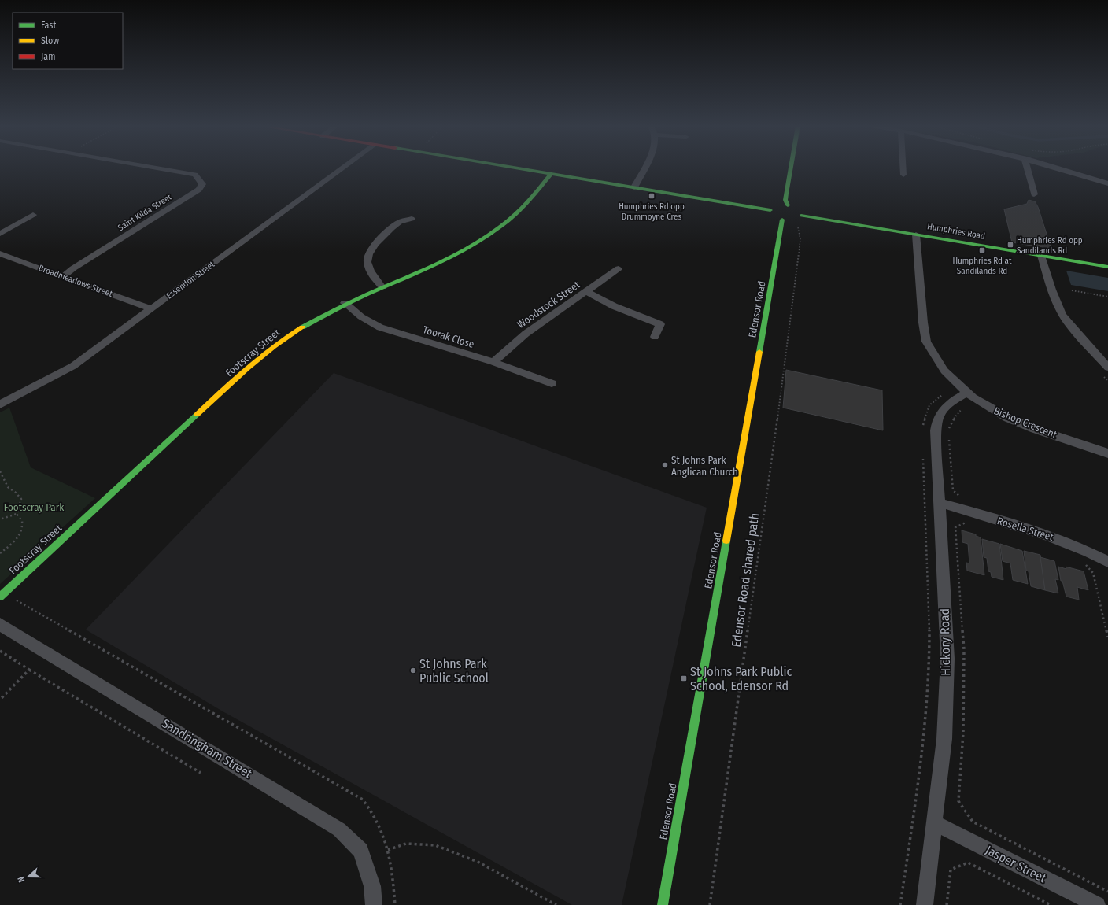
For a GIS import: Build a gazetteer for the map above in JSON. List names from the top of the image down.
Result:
{
  "streets": {
    "main road": ["Humphries Road", "Edensor Road", "Footscray Street"],
    "street": [
      "Saint Kilda Street",
      "Essendon Street",
      "Broadmeadows Street",
      "Woodstock Street",
      "Toorak Close",
      "Bishop Crescent",
      "Rosella Street",
      "Hickory Road",
      "Sandringham Street",
      "Jasper Street"
    ],
    "path": ["Edensor Road shared path"]
  },
  "crossings": [
    ["Saint Kilda Street", "Broadmeadows Street"],
    ["Humphries Road", "Bishop Crescent"],
    ["Essendon Street", "Broadmeadows Street"],
    ["Woodstock Street", "Toorak Close"],
    ["Toorak Close", "Footscray Street"],
    ["Bishop Crescent", "Hickory Road"],
    ["Rosella Street", "Hickory Road"],
    ["Hickory Road", "Jasper Street"]
  ],
  "parks": ["Footscray Park"],
  "places": {
    "transit": [
      "Humphries Rd opp Drummoyne Cres",
      "Humphries Rd opp Sandilands Rd",
      "Humphries Rd at Sandilands Rd",
      "St Johns Park Public School, Edensor Rd"
    ],
    "other": ["St Johns Park Anglican Church", "St Johns Park Public School"]
  },
  "legend": ["Fast", "Slow", "Jam"],
  "north": "left"
}
